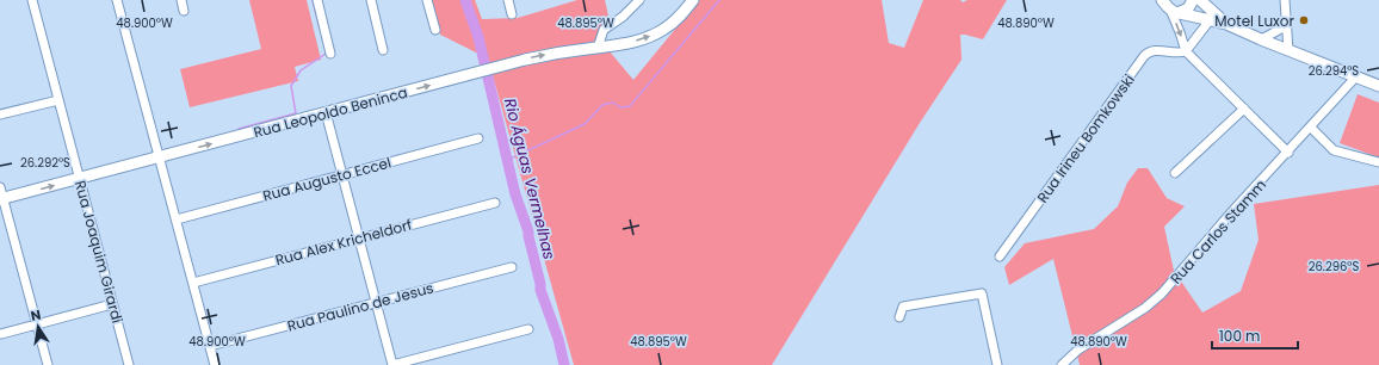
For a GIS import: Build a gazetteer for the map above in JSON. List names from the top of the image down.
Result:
{
  "streets": {
    "main road": ["Rua Leopoldo Beninca"],
    "street": [
      "Rua Irineu Bomkowski",
      "Rua Augusto Eccel",
      "Rua Carlos Stamm",
      "Rua Alex Kricheldorf",
      "Rua Joaquim Girardi",
      "Rua Paulino de Jesus"
    ]
  },
  "crossings": [
    ["Rua Leopoldo Beninca", "Rua Joaquim Girardi"]
  ],
  "one_way": ["Rua Leopoldo Beninca"],
  "water": ["Rio Águas Vermelhas"],
  "places": ["Motel Luxor"],
  "scale_bar": "100 m",
  "north": "top",
  "coordinates": [
    "48.900°W",
    "48.895°W",
    "48.890°W",
    "26.294°S",
    "26.292°S",
    "26.296°S"
  ]
}
